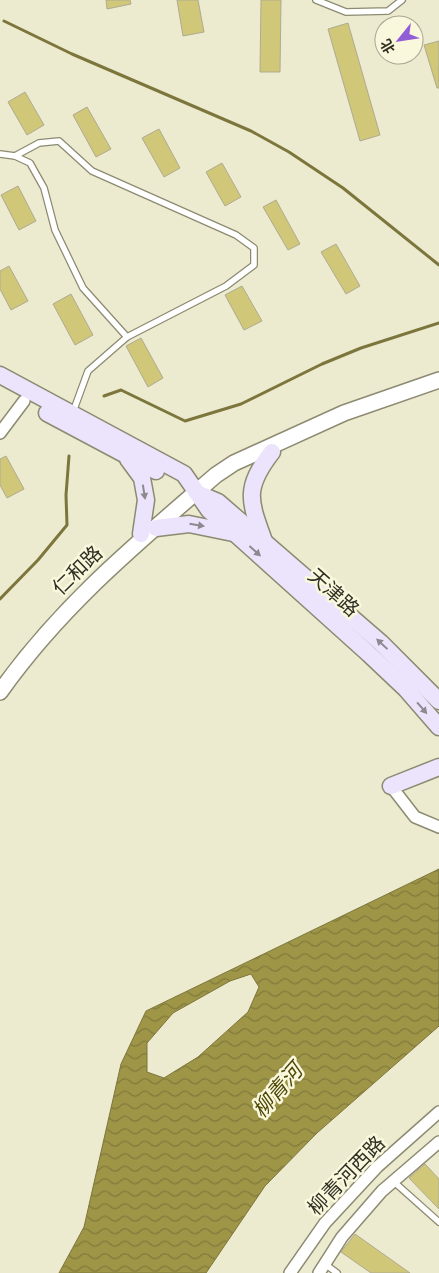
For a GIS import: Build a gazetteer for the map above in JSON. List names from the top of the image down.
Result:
{
  "streets": {
    "main road": ["天津路"],
    "street": ["仁和路", "柳青河西路"]
  },
  "crossings": [
    ["仁和路", "天津路"]
  ],
  "water": ["柳青河"],
  "north": "bottom left"
}
